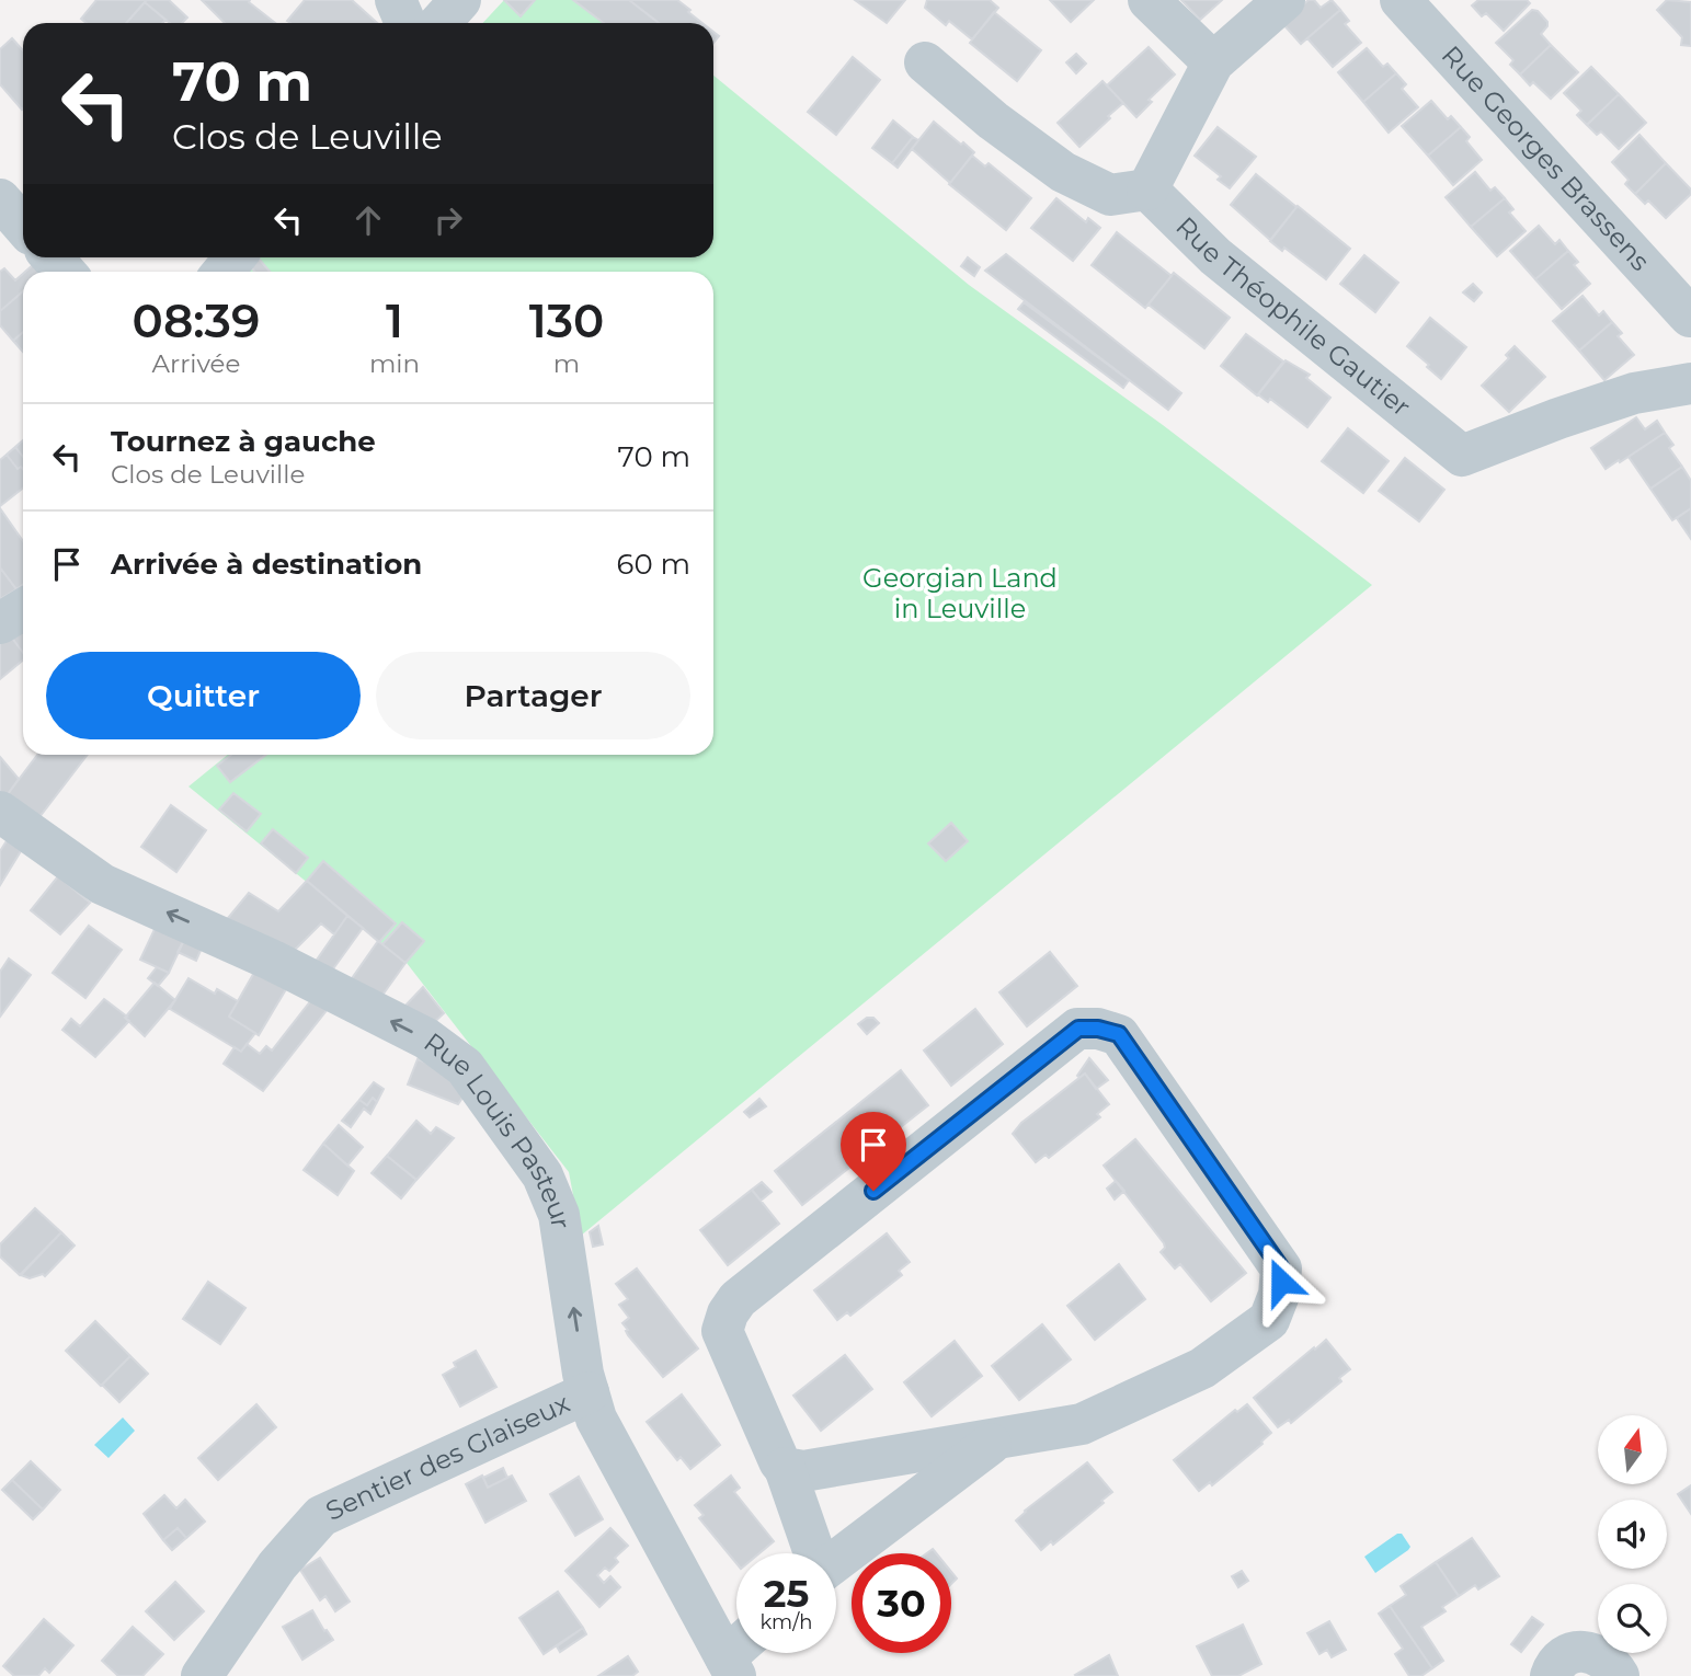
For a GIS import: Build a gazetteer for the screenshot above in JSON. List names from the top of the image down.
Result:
{
  "streets": {
    "street": [
      "Rue Georges Brassens",
      "Rue Théophile Gautier",
      "Rue Louis Pasteur",
      "Sentier des Glaiseux"
    ]
  },
  "crossings": [
    ["Rue Louis Pasteur", "Sentier des Glaiseux"]
  ],
  "one_way": ["Rue Louis Pasteur"],
  "parks": ["Georgian Land in Leuville"],
  "north": "top",
  "page": {
    "turn": ["70 m", "Clos de Leuville"],
    "eta": [
      "08:39",
      "Arrivée",
      "1",
      "min",
      "130",
      "m"
    ],
    "list": [
      {
        "name": "Tournez à gauche",
        "note": "Clos de Leuville",
        "value": "70 m"
      },
      {
        "name": "Arrivée à destination",
        "value": "60 m"
      }
    ],
    "buttons": ["Quitter", "Partager"],
    "speed": "25 km/h",
    "limit": "30"
  }
}
